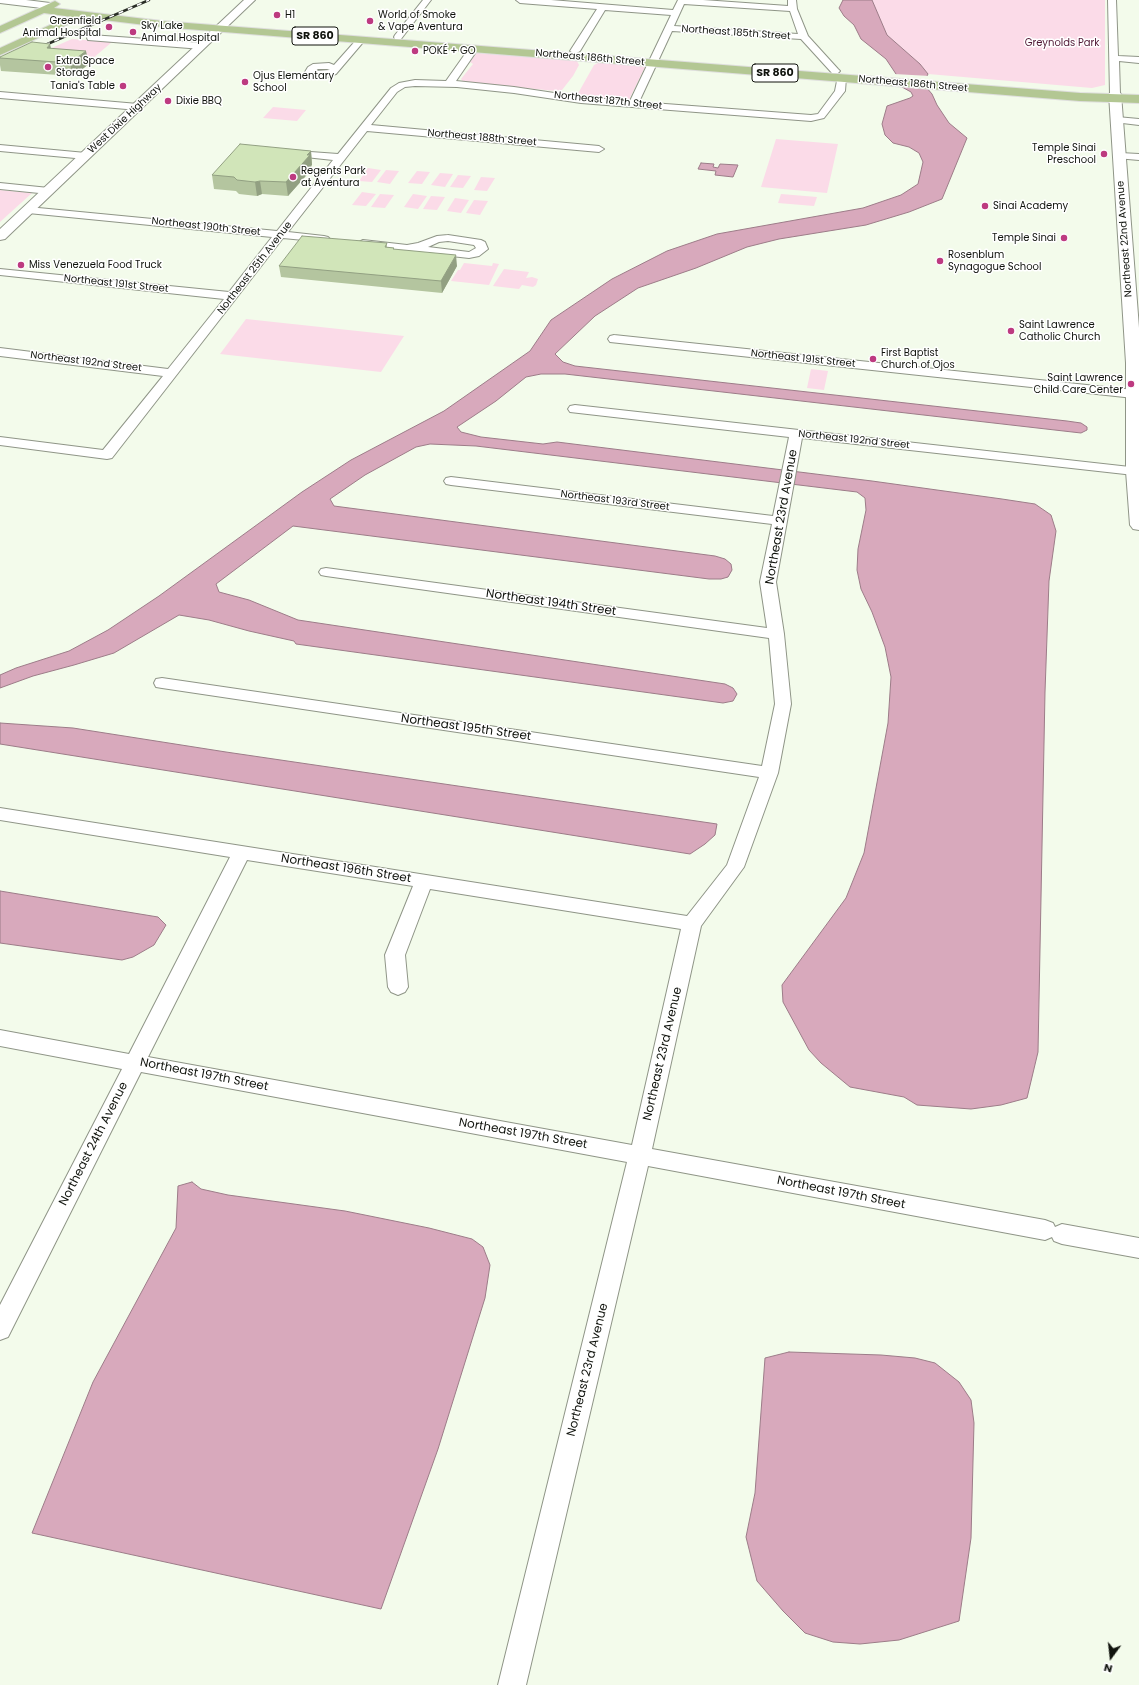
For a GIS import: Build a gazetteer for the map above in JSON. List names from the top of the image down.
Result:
{
  "streets": {
    "main road": ["SR 860", "Northeast 186th Street"],
    "street": [
      "Northeast 185th Street",
      "Northeast 187th Street",
      "West Dixie Highway",
      "Northeast 188th Street",
      "Northeast 190th Street",
      "Northeast 22nd Avenue",
      "Northeast 25th Avenue",
      "Northeast 191st Street",
      "Northeast 192nd Street",
      "Northeast 193rd Street",
      "Northeast 23rd Avenue",
      "Northeast 194th Street",
      "Northeast 195th Street",
      "Northeast 196th Street",
      "Northeast 197th Street",
      "Northeast 24th Avenue"
    ]
  },
  "crossings": [
    ["Northeast 186th Street", "Northeast 187th Street"],
    ["Northeast 186th Street", "West Dixie Highway"],
    ["Northeast 186th Street", "Northeast 22nd Avenue"],
    ["Northeast 187th Street", "Northeast 25th Avenue"],
    ["West Dixie Highway", "Northeast 190th Street"],
    ["Northeast 188th Street", "Northeast 25th Avenue"],
    ["Northeast 190th Street", "Northeast 25th Avenue"],
    ["Northeast 22nd Avenue", "Northeast 191st Street"],
    ["Northeast 22nd Avenue", "Northeast 192nd Street"],
    ["Northeast 25th Avenue", "Northeast 191st Street"],
    ["Northeast 25th Avenue", "Northeast 192nd Street"],
    ["Northeast 192nd Street", "Northeast 23rd Avenue"],
    ["Northeast 193rd Street", "Northeast 23rd Avenue"],
    ["Northeast 23rd Avenue", "Northeast 194th Street"],
    ["Northeast 23rd Avenue", "Northeast 195th Street"],
    ["Northeast 23rd Avenue", "Northeast 196th Street"],
    ["Northeast 23rd Avenue", "Northeast 197th Street"],
    ["Northeast 196th Street", "Northeast 24th Avenue"],
    ["Northeast 197th Street", "Northeast 24th Avenue"]
  ],
  "parks": ["Greynolds Park"],
  "places": [
    "H1",
    "World of Smoke & Vape Aventura",
    "Greenfield Animal Hospital",
    "Sky Lake Animal Hospital",
    "POKÉ + GO",
    "Extra Space Storage",
    "Ojus Elementary School",
    "Tania's Table",
    "Dixie BBQ",
    "Temple Sinai Preschool",
    "Regents Park at Aventura",
    "Sinai Academy",
    "Temple Sinai",
    "Rosenblum Synagogue School",
    "Miss Venezuela Food Truck",
    "Saint Lawrence Catholic Church",
    "First Baptist Church of Ojos",
    "Saint Lawrence Child Care Center"
  ],
  "north": "bottom"
}
